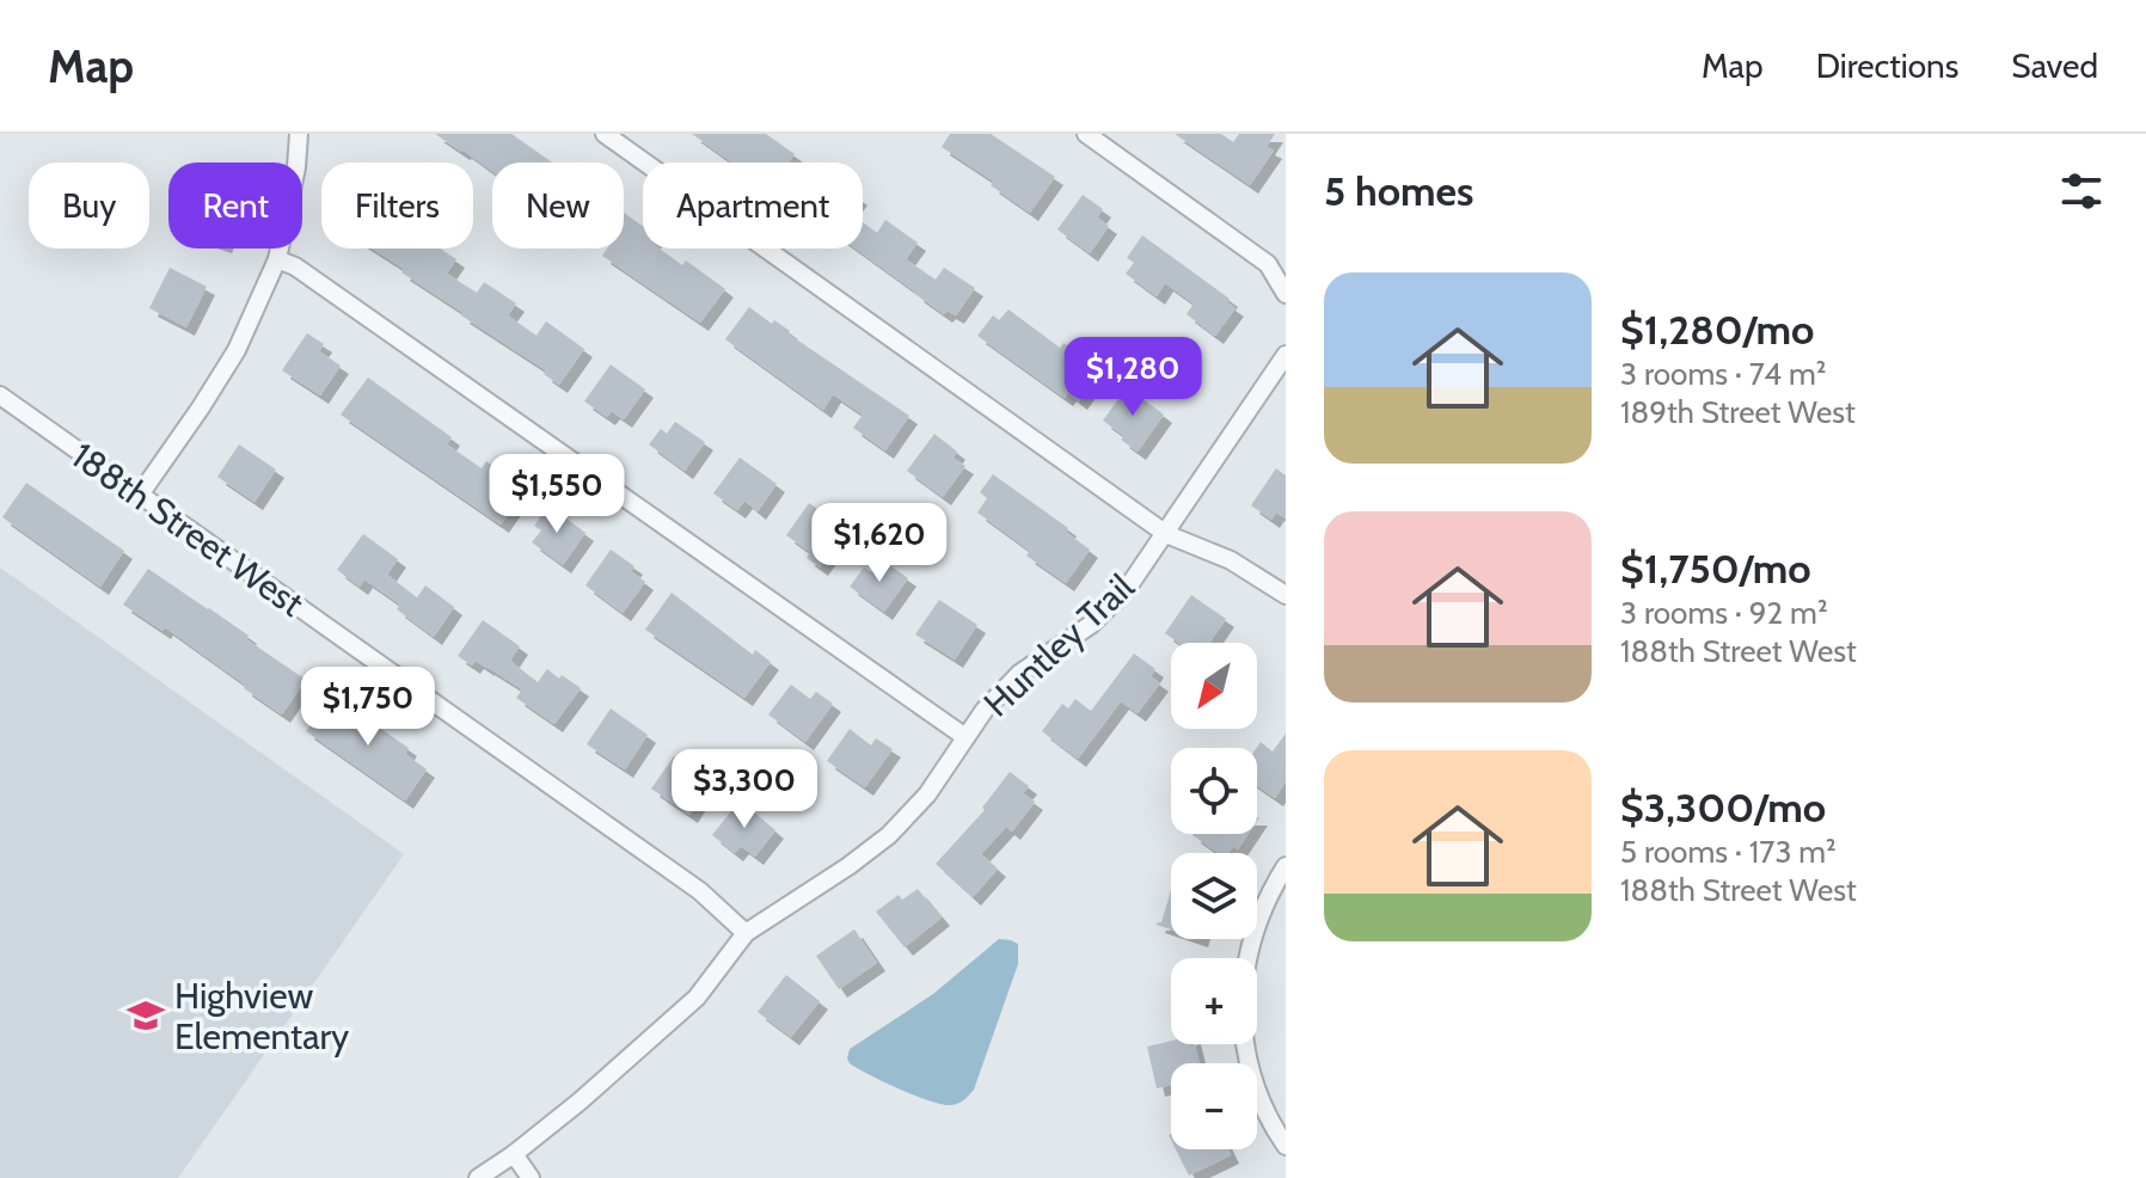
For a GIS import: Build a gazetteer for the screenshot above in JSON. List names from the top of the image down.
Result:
{
  "streets": {
    "street": ["188th Street West", "Huntley Trail"]
  },
  "crossings": [
    ["188th Street West", "Huntley Trail"]
  ],
  "places": {
    "school or university": ["Highview Elementary"]
  },
  "north": "bottom left",
  "page": {
    "header": "Map",
    "nav": ["Map", "Directions", "Saved"],
    "heading": "5 homes",
    "chip": [
      "Buy",
      "Rent",
      "Filters",
      "New",
      "Apartment"
    ],
    "list": [
      {
        "name": "$1,280/mo",
        "note": "3 rooms · 74 m² · 189th Street West"
      },
      {
        "name": "$1,750/mo",
        "note": "3 rooms · 92 m² · 188th Street West"
      },
      {
        "name": "$3,300/mo",
        "note": "5 rooms · 173 m² · 188th Street West"
      }
    ],
    "price": [
      "$1,280",
      "$1,550",
      "$1,620",
      "$1,750",
      "$3,300"
    ],
    "map_buttons": ["+", "−"]
  }
}
